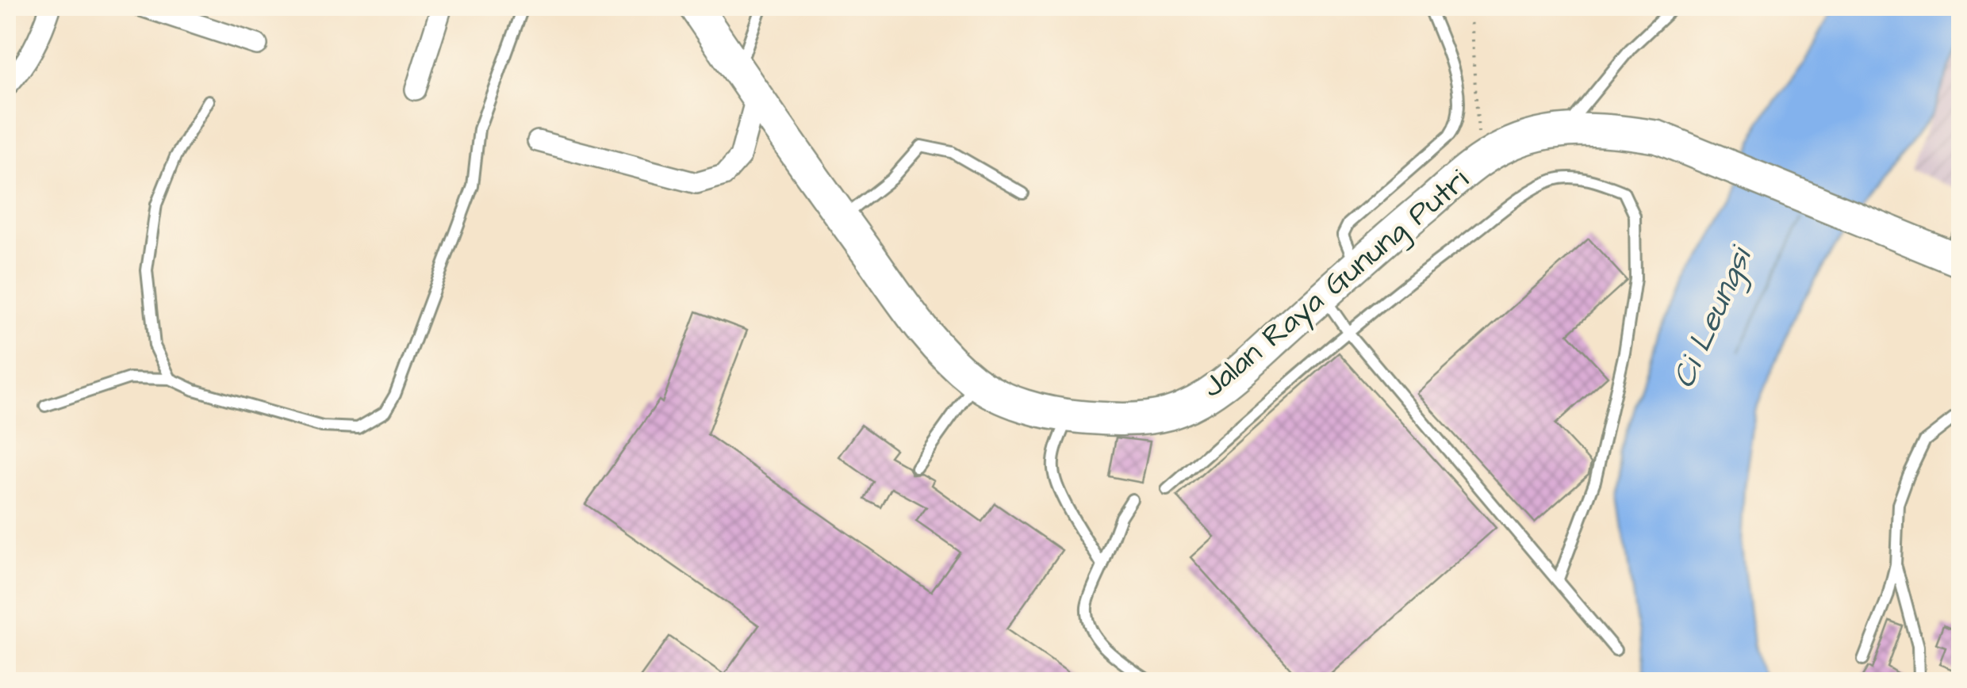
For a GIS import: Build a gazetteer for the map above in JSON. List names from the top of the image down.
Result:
{
  "streets": {
    "main road": ["Jalan Raya Gunung Putri"]
  },
  "water": ["Ci Leungsi"]
}
